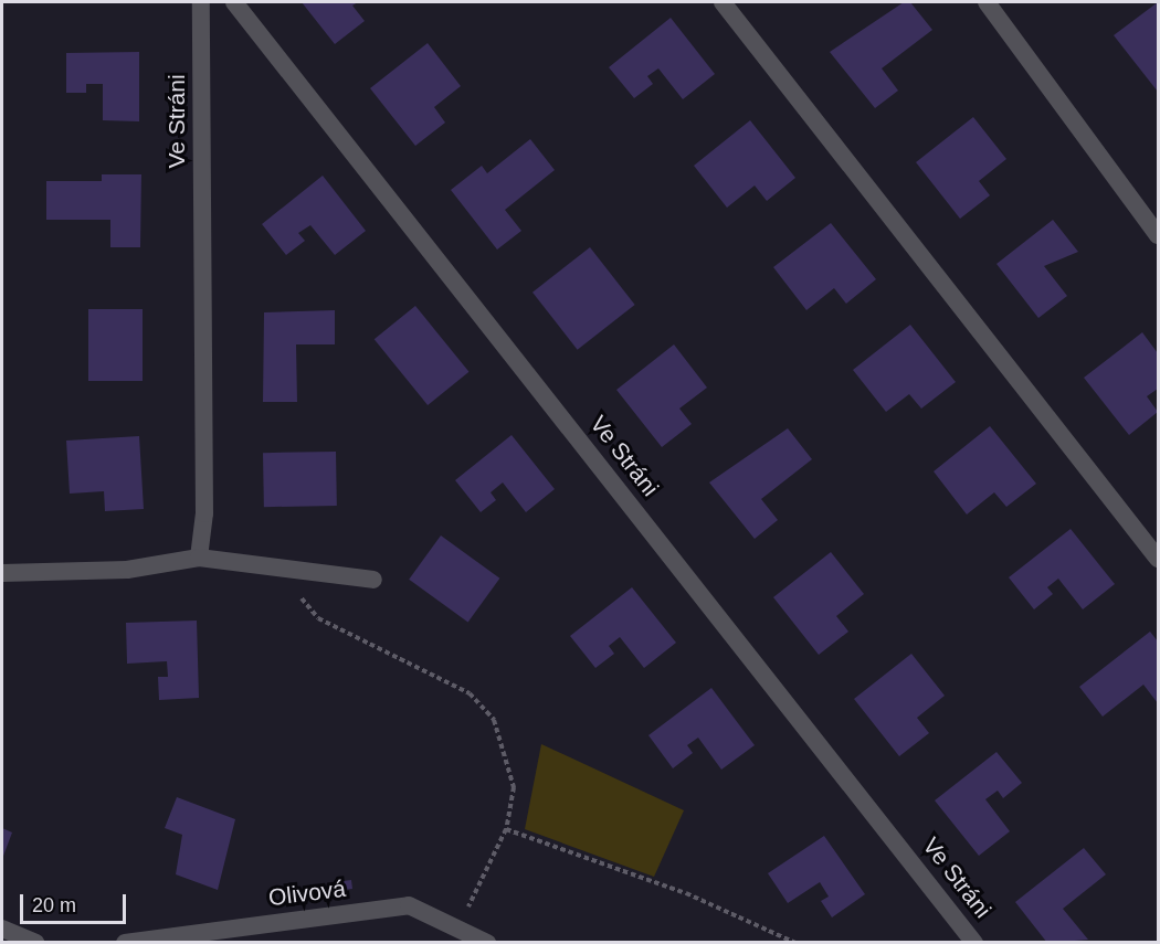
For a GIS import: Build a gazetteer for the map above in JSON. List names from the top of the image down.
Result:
{
  "streets": {
    "street": ["Ve Stráni", "Olivová"]
  },
  "scale_bar": "20 m"
}
